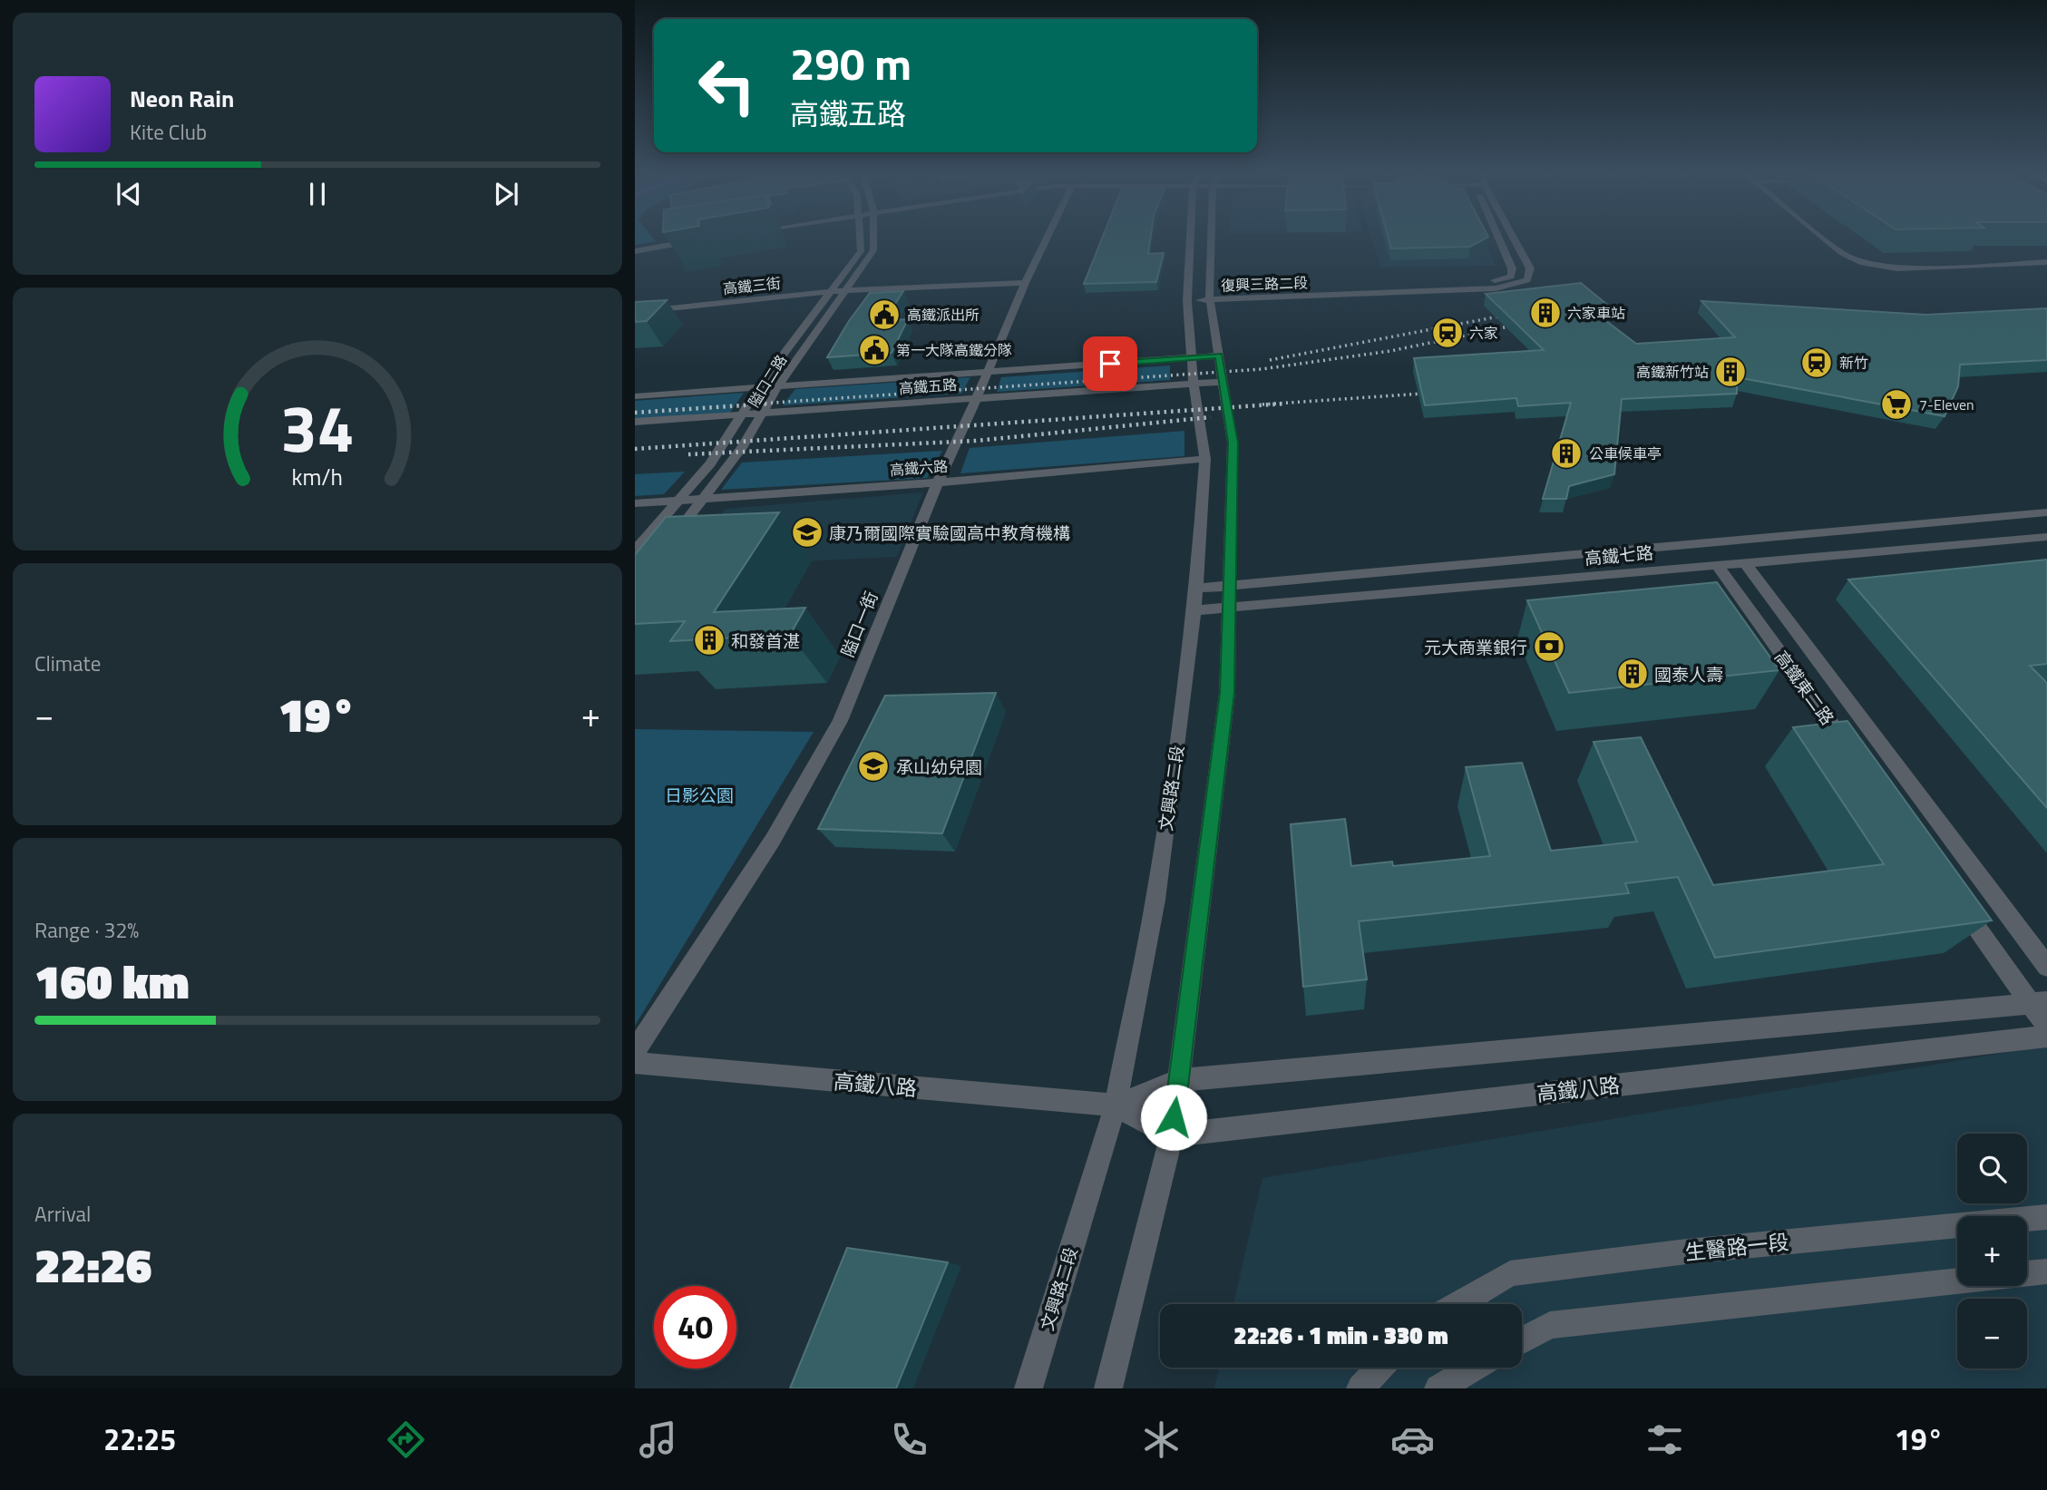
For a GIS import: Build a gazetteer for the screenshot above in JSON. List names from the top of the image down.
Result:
{
  "streets": {
    "street": [
      "復興三路二段",
      "高鐵三街",
      "隘口二路",
      "高鐵五路",
      "高鐵六路",
      "高鐵七路",
      "隘口一街",
      "高鐵東二路",
      "文興路二段",
      "高鐵八路",
      "生醫路一段"
    ]
  },
  "crossings": [
    ["復興三路二段", "文興路二段"],
    ["高鐵三街", "隘口二路"],
    ["高鐵三街", "隘口一街"],
    ["隘口二路", "高鐵五路"],
    ["隘口二路", "高鐵六路"],
    ["高鐵五路", "隘口一街"],
    ["高鐵五路", "文興路二段"],
    ["高鐵六路", "隘口一街"],
    ["高鐵六路", "文興路二段"],
    ["高鐵七路", "高鐵東二路"],
    ["高鐵七路", "文興路二段"],
    ["文興路二段", "高鐵八路"]
  ],
  "parks": ["日影公園"],
  "places": {
    "building": [
      "六家車站",
      "高鐵新竹站",
      "公車候車亭",
      "和發首湛",
      "國泰人壽"
    ],
    "public building": ["高鐵派出所", "第一大隊高鐵分隊"],
    "station": ["六家", "新竹"],
    "supermarket": ["7-Eleven"],
    "school or university": ["康乃爾國際實驗國高中教育機構", "承山幼兒園"],
    "bank": ["元大商業銀行"]
  },
  "page": {
    "turn": ["290 m", "高鐵五路"],
    "song": ["Neon Rain", "Kite Club"],
    "tile": [
      "Climate",
      ["Range · 32%", "160 km"],
      ["Arrival", "22:26"]
    ],
    "heat": ["−", "19°", "+"],
    "map_buttons": ["+", "−"],
    "limit": "40",
    "trip": "22:26 · 1 min · 330 m",
    "tabs": ["22:25", "19°"],
    "gauge": ["34", "km/h"]
  }
}
